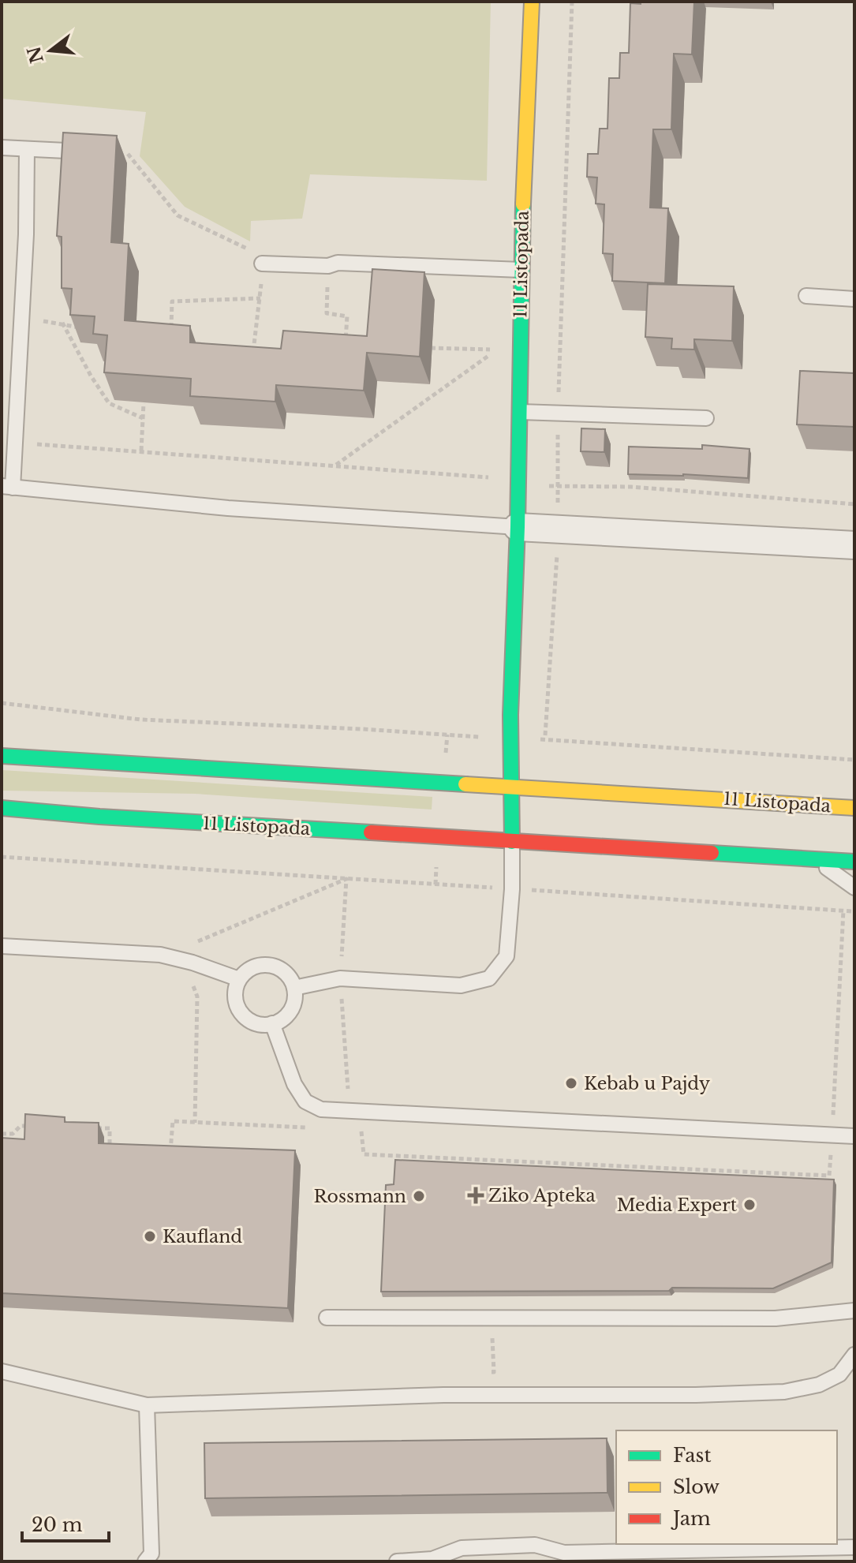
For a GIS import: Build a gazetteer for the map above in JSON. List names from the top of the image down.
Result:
{
  "streets": {
    "main road": ["11 Listopada"]
  },
  "places": {
    "other": [
      "Kebab u Pajdy",
      "Rossmann",
      "Media Expert",
      "Kaufland"
    ],
    "health": ["Ziko Apteka"]
  },
  "legend": ["Fast", "Slow", "Jam"],
  "scale_bar": "20 m",
  "north": "left"
}
